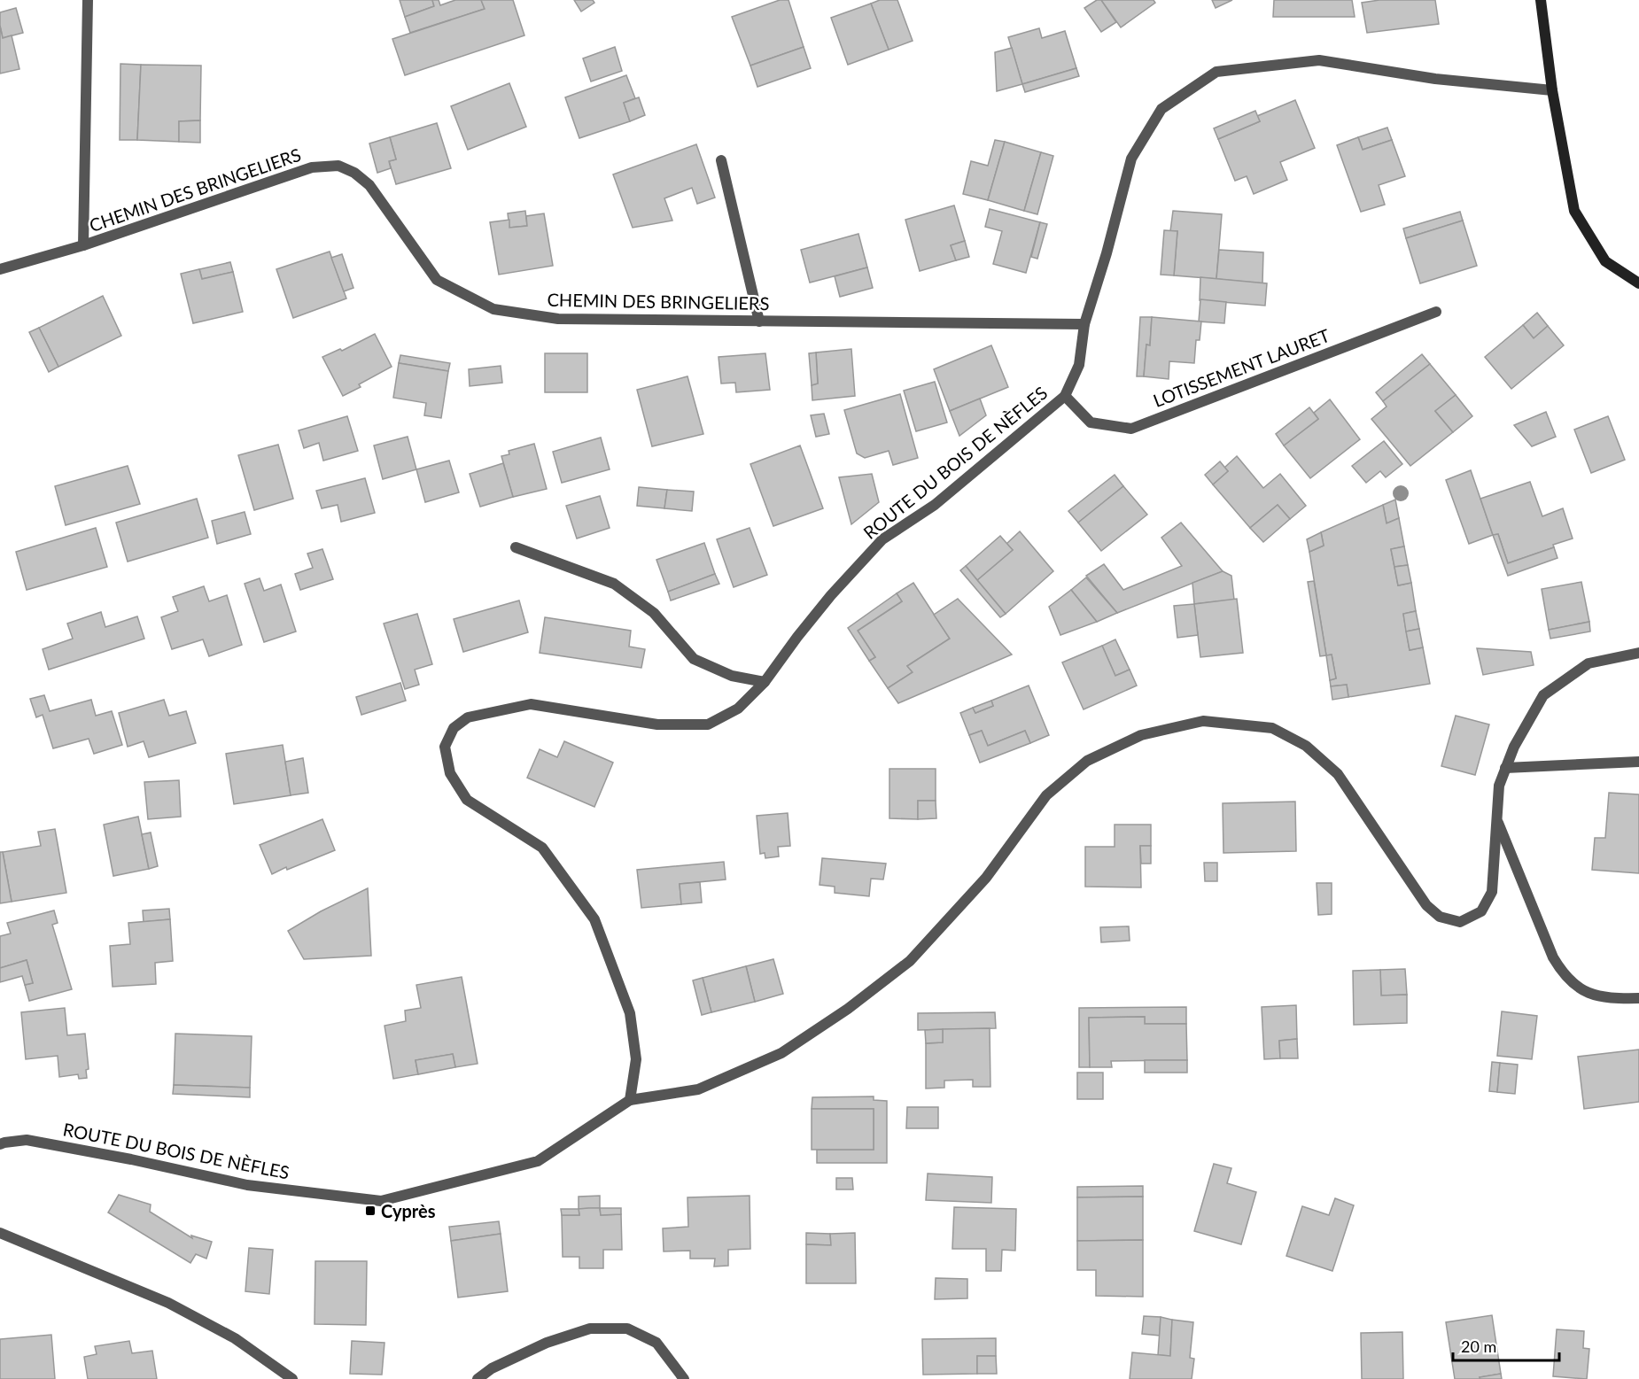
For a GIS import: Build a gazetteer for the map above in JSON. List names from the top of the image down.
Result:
{
  "streets": {
    "street": ["CHEMIN DES BRINGELIERS", "LOTISSEMENT LAURET", "ROUTE DU BOIS DE NÈFLES"]
  },
  "crossings": [
    ["CHEMIN DES BRINGELIERS", "ROUTE DU BOIS DE NÈFLES"],
    ["LOTISSEMENT LAURET", "ROUTE DU BOIS DE NÈFLES"]
  ],
  "places": {
    "transit": ["Cyprès"]
  },
  "scale_bar": "20 m"
}
